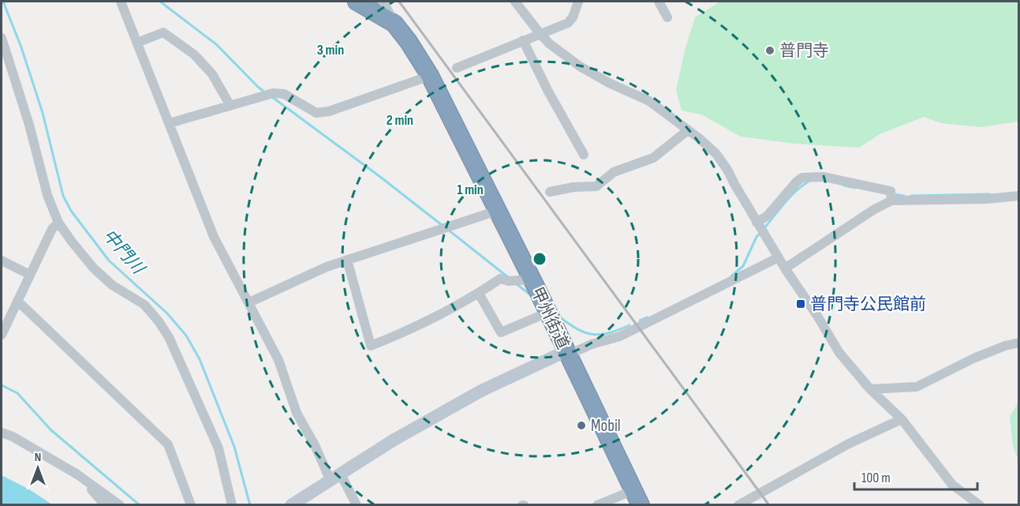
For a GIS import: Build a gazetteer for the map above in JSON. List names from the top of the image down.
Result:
{
  "streets": {
    "highway": ["甲州街道"]
  },
  "water": ["中門川"],
  "places": {
    "other": ["普門寺", "Mobil"],
    "transit": ["普門寺公民館前"]
  },
  "scale_bar": "100 m",
  "north": "top",
  "rings": ["3 min", "2 min", "1 min"]
}
